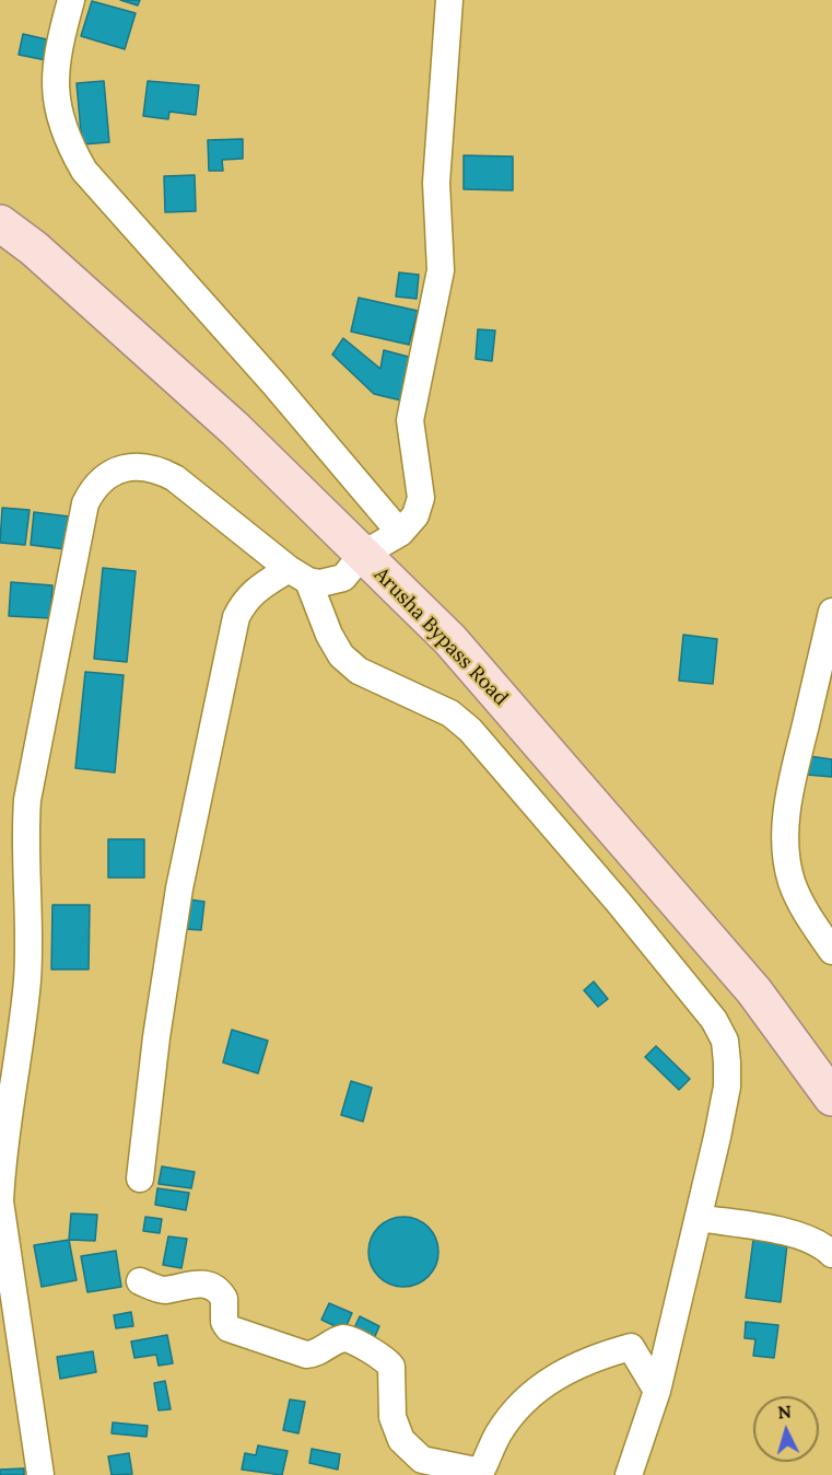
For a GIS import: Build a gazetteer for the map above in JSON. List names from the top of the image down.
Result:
{
  "streets": {
    "main road": ["Arusha Bypass Road"]
  },
  "north": "top"
}
